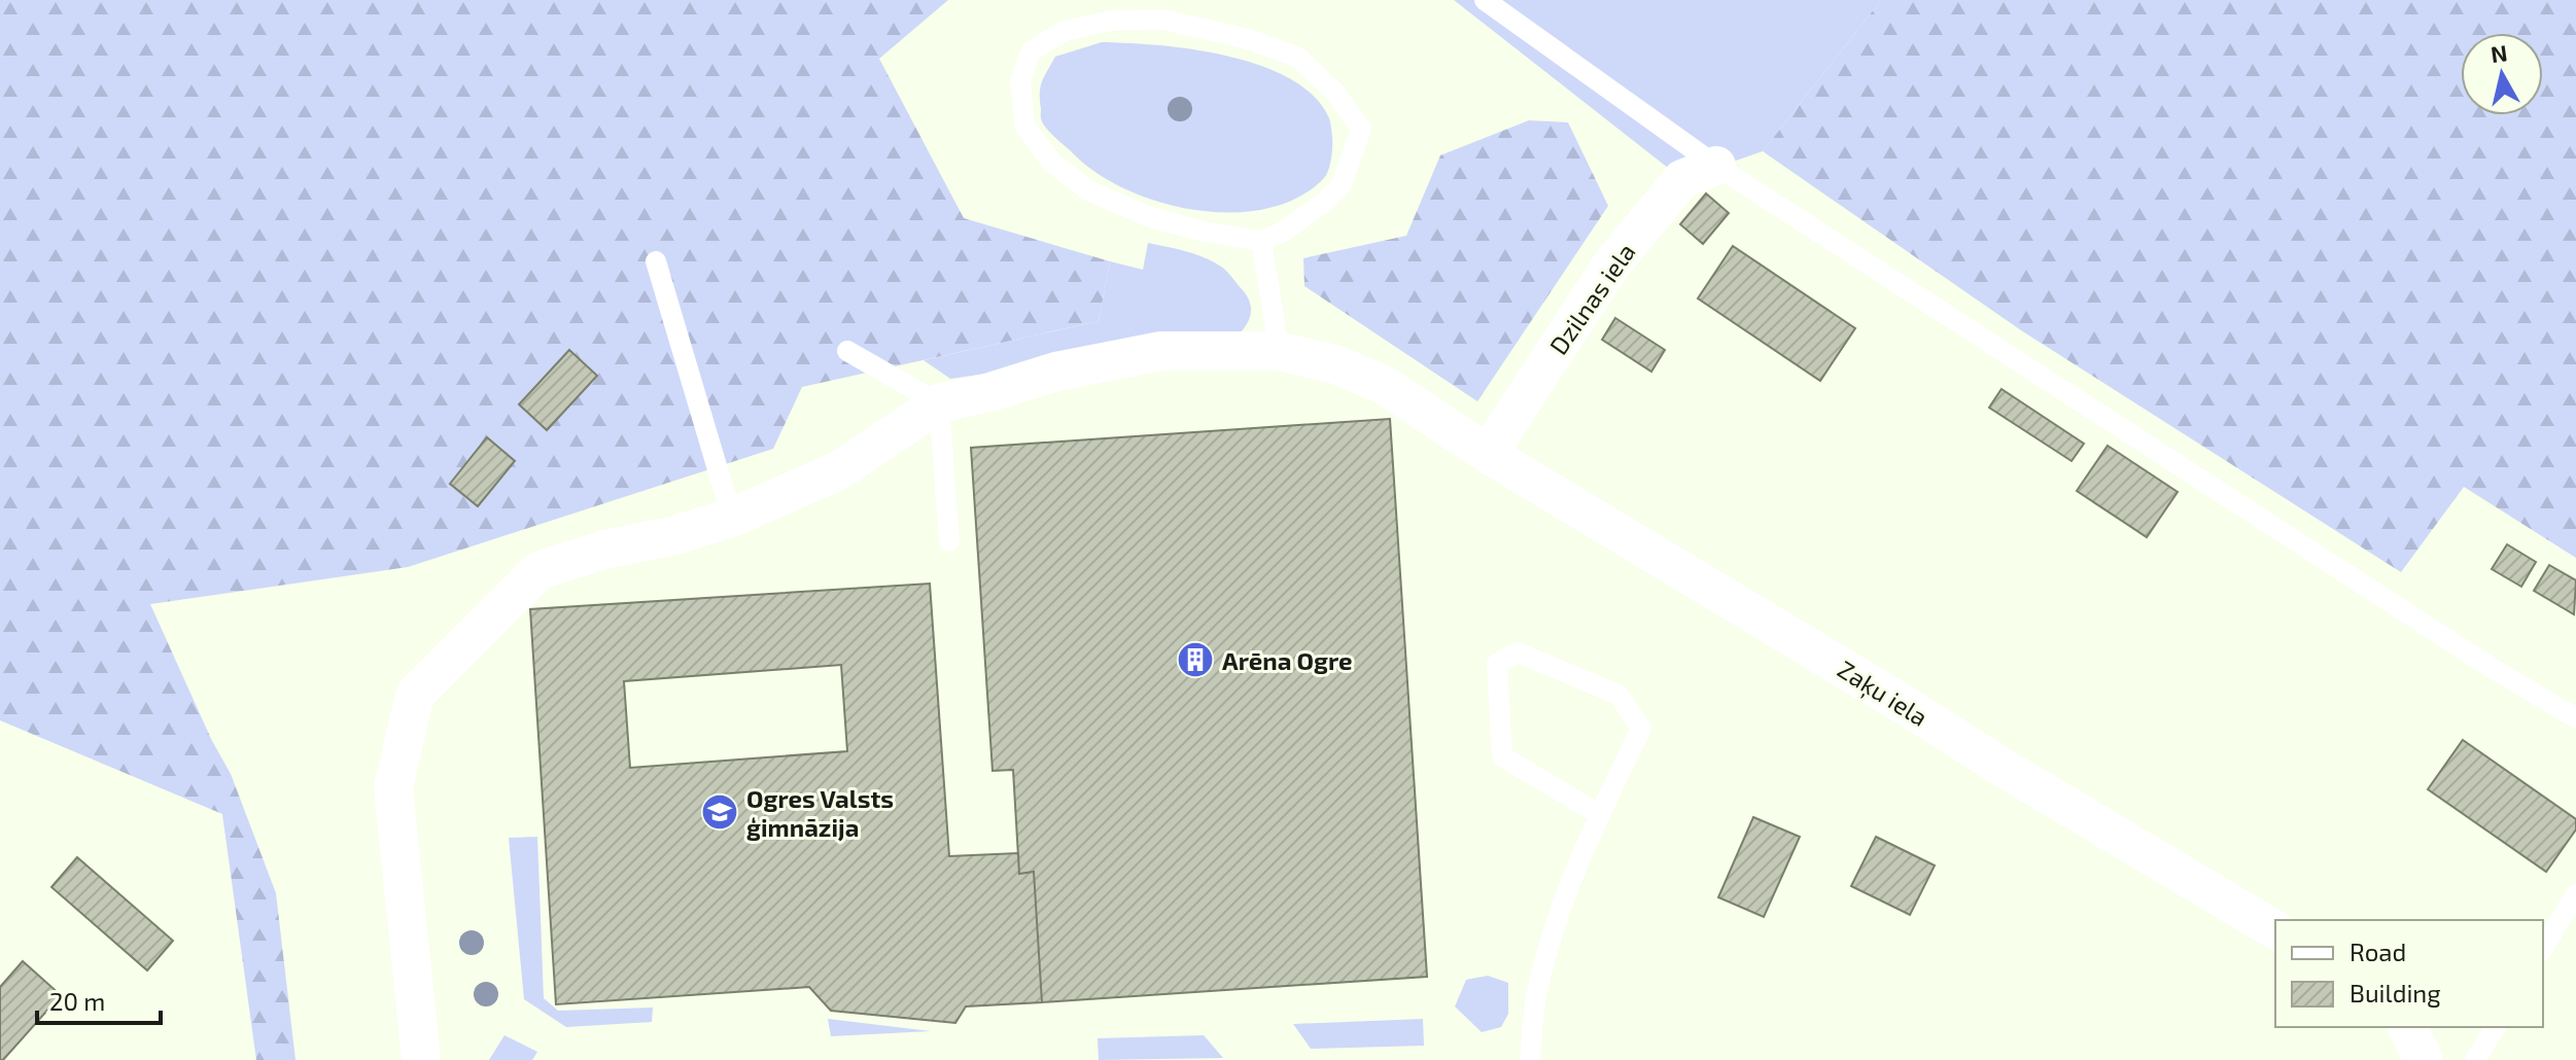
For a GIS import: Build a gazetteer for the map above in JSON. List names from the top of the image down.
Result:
{
  "streets": {
    "street": ["Dzilnas iela", "Zaķu iela"]
  },
  "crossings": [
    ["Dzilnas iela", "Zaķu iela"]
  ],
  "places": {
    "building": ["Arēna Ogre"],
    "school or university": ["Ogres Valsts ģimnāzija"]
  },
  "legend": ["Road", "Building"],
  "scale_bar": "20 m",
  "north": "top"
}
